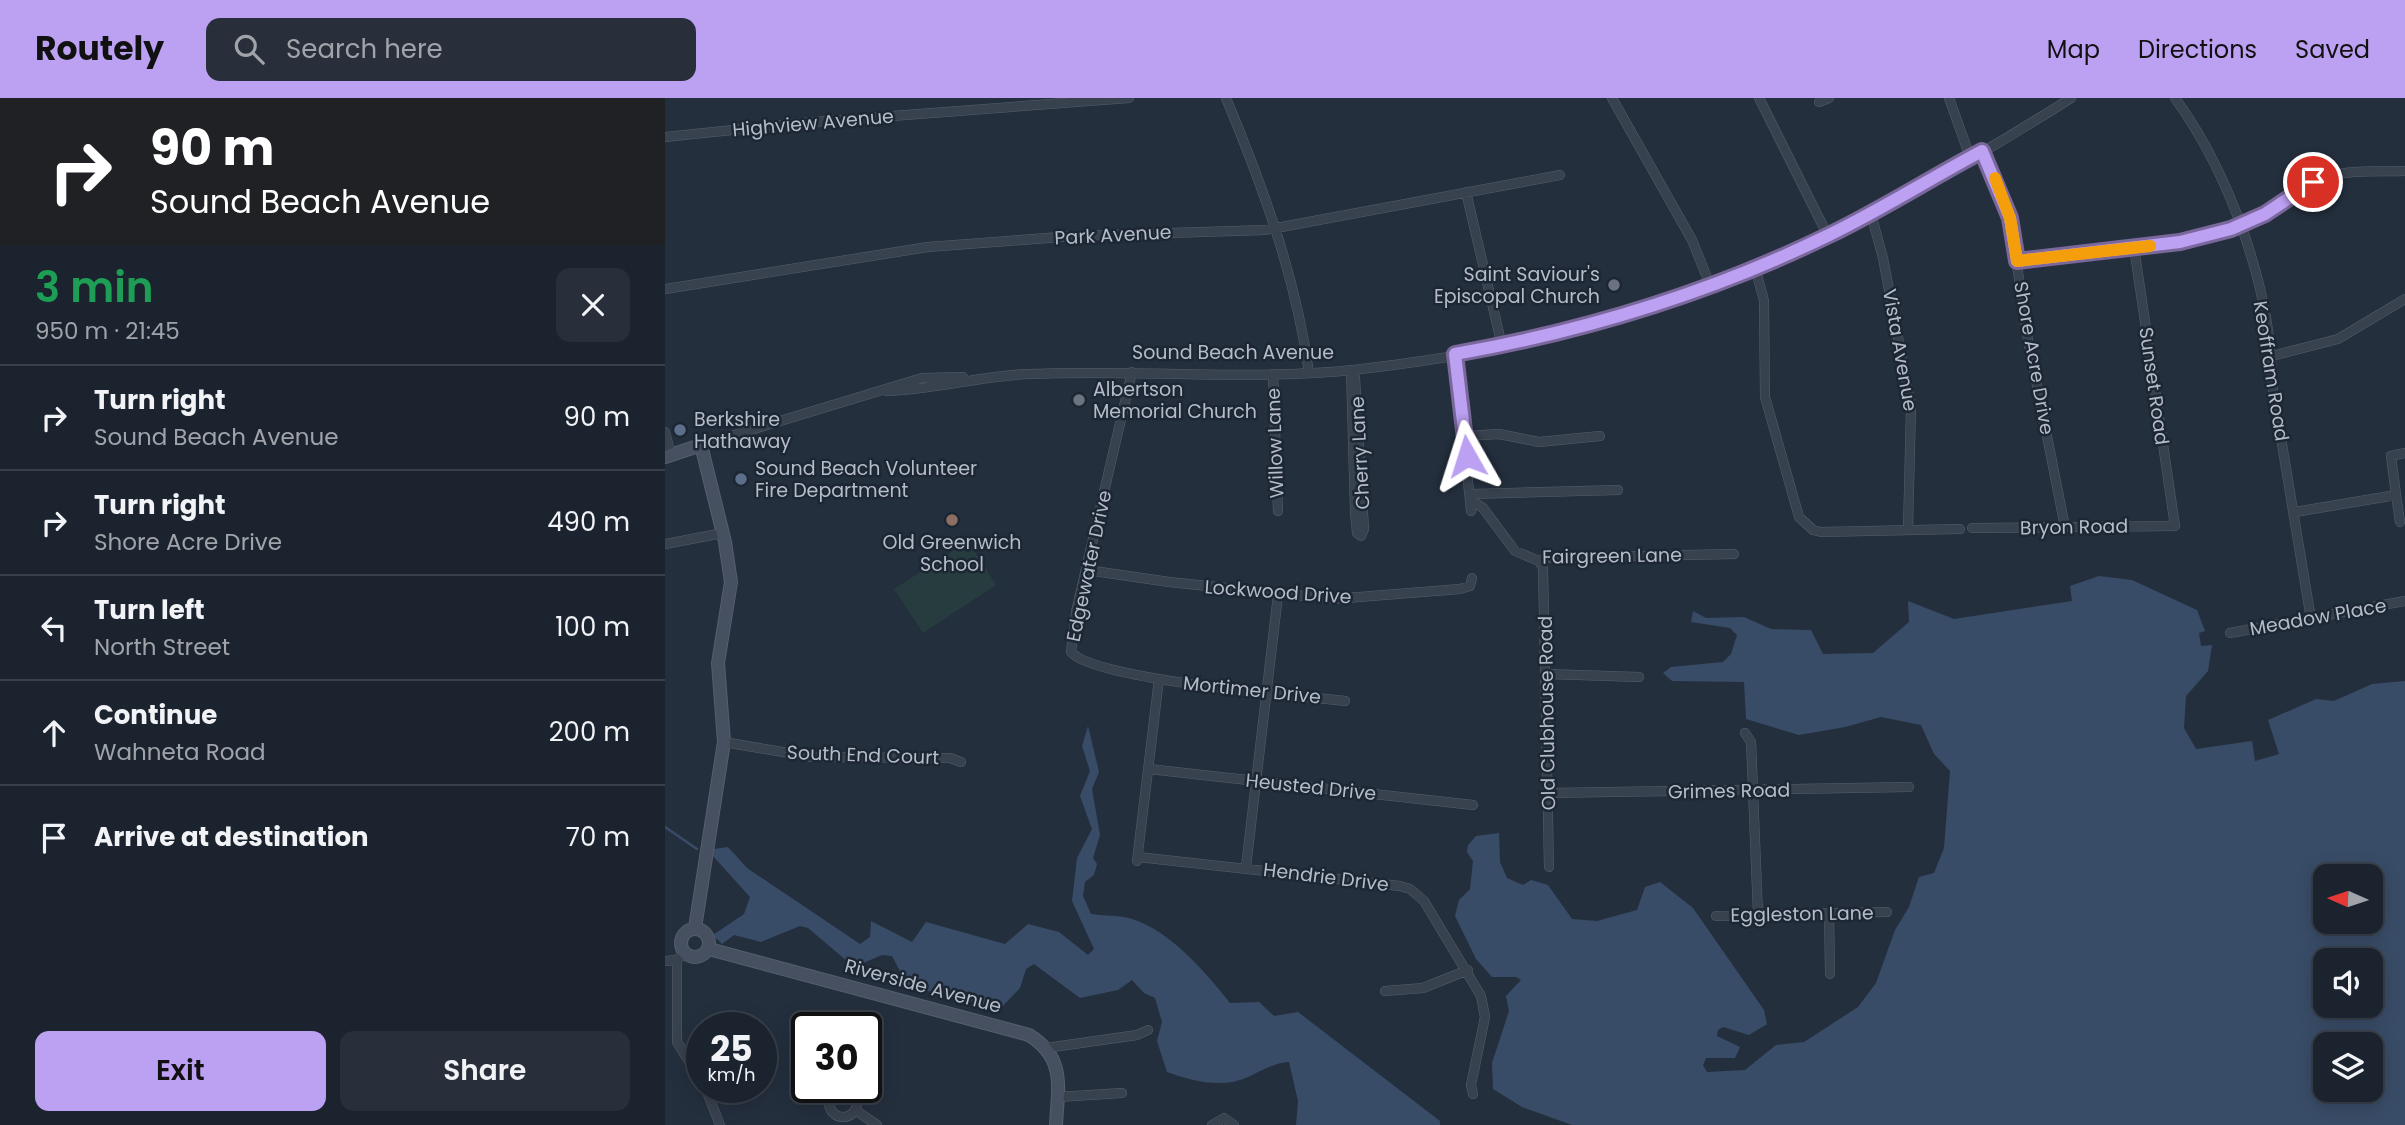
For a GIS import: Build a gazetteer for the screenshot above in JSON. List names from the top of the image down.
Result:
{
  "streets": {
    "street": [
      "Highview Avenue",
      "Park Avenue",
      "Vista Avenue",
      "Sound Beach Avenue",
      "Shore Acre Drive",
      "Keoffram Road",
      "Sunset Road",
      "Willow Lane",
      "Cherry Lane",
      "Bryon Road",
      "Fairgreen Lane",
      "Edgewater Drive",
      "Lockwood Drive",
      "Meadow Place",
      "Mortimer Drive",
      "Old Clubhouse Road",
      "South End Court",
      "Heusted Drive",
      "Grimes Road",
      "Hendrie Drive",
      "Eggleston Lane",
      "Riverside Avenue"
    ]
  },
  "crossings": [
    ["Vista Avenue", "Sound Beach Avenue"],
    ["Sound Beach Avenue", "Shore Acre Drive"],
    ["Sound Beach Avenue", "Willow Lane"],
    ["Sound Beach Avenue", "Cherry Lane"],
    ["Sound Beach Avenue", "Edgewater Drive"],
    ["Shore Acre Drive", "Bryon Road"],
    ["Keoffram Road", "Meadow Place"],
    ["Sunset Road", "Bryon Road"],
    ["Fairgreen Lane", "Old Clubhouse Road"],
    ["Edgewater Drive", "Lockwood Drive"],
    ["Edgewater Drive", "Mortimer Drive"],
    ["Old Clubhouse Road", "Grimes Road"],
    ["Heusted Drive", "Hendrie Drive"]
  ],
  "places": [
    "Saint Saviour's Episcopal Church",
    "Albertson Memorial Church",
    "Berkshire Hathaway",
    "Sound Beach Volunteer Fire Department",
    "Old Greenwich School"
  ],
  "north": "left",
  "page": {
    "header": "Routely",
    "search": "Search here",
    "nav": ["Map", "Directions", "Saved"],
    "turn": ["90 m", "Sound Beach Avenue"],
    "heading": ["3 min", "950 m · 21:45"],
    "list": [
      {
        "name": "Turn right",
        "note": "Sound Beach Avenue",
        "value": "90 m"
      },
      {
        "name": "Turn right",
        "note": "Shore Acre Drive",
        "value": "490 m"
      },
      {
        "name": "Turn left",
        "note": "North Street",
        "value": "100 m"
      },
      {
        "name": "Continue",
        "note": "Wahneta Road",
        "value": "200 m"
      },
      {
        "name": "Arrive at destination",
        "value": "70 m"
      }
    ],
    "speed": "25 km/h",
    "limit": "30",
    "buttons": ["Exit", "Share"]
  }
}
